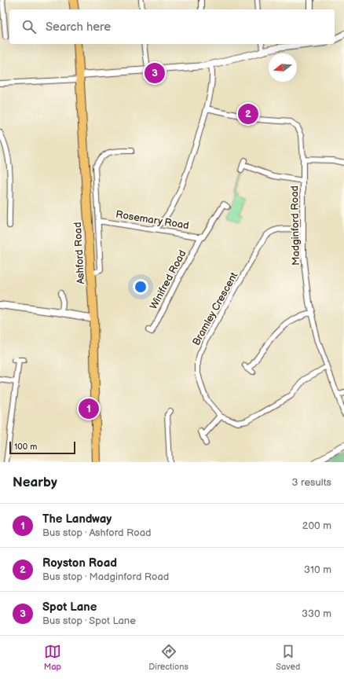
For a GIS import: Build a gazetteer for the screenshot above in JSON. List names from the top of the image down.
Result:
{
  "streets": {
    "main road": ["Ashford Road"],
    "street": [
      "Rosemary Road",
      "Madginford Road",
      "Winifred Road",
      "Bramley Crescent"
    ]
  },
  "crossings": [
    ["Rosemary Road", "Winifred Road"],
    ["Madginford Road", "Bramley Crescent"]
  ],
  "scale_bar": "100 m",
  "north": "left",
  "page": {
    "search": "Search here",
    "pins": ["3", "2", "1"],
    "scale": "100 m",
    "heading": ["Nearby", "3 results"],
    "list": [
      {
        "mark": "1",
        "name": "The Landway",
        "note": "Bus stop · Ashford Road",
        "value": "200 m"
      },
      {
        "mark": "2",
        "name": "Royston Road",
        "note": "Bus stop · Madginford Road",
        "value": "310 m"
      },
      {
        "mark": "3",
        "name": "Spot Lane",
        "note": "Bus stop · Spot Lane",
        "value": "330 m"
      }
    ],
    "nav": ["Map", "Directions", "Saved"]
  }
}
